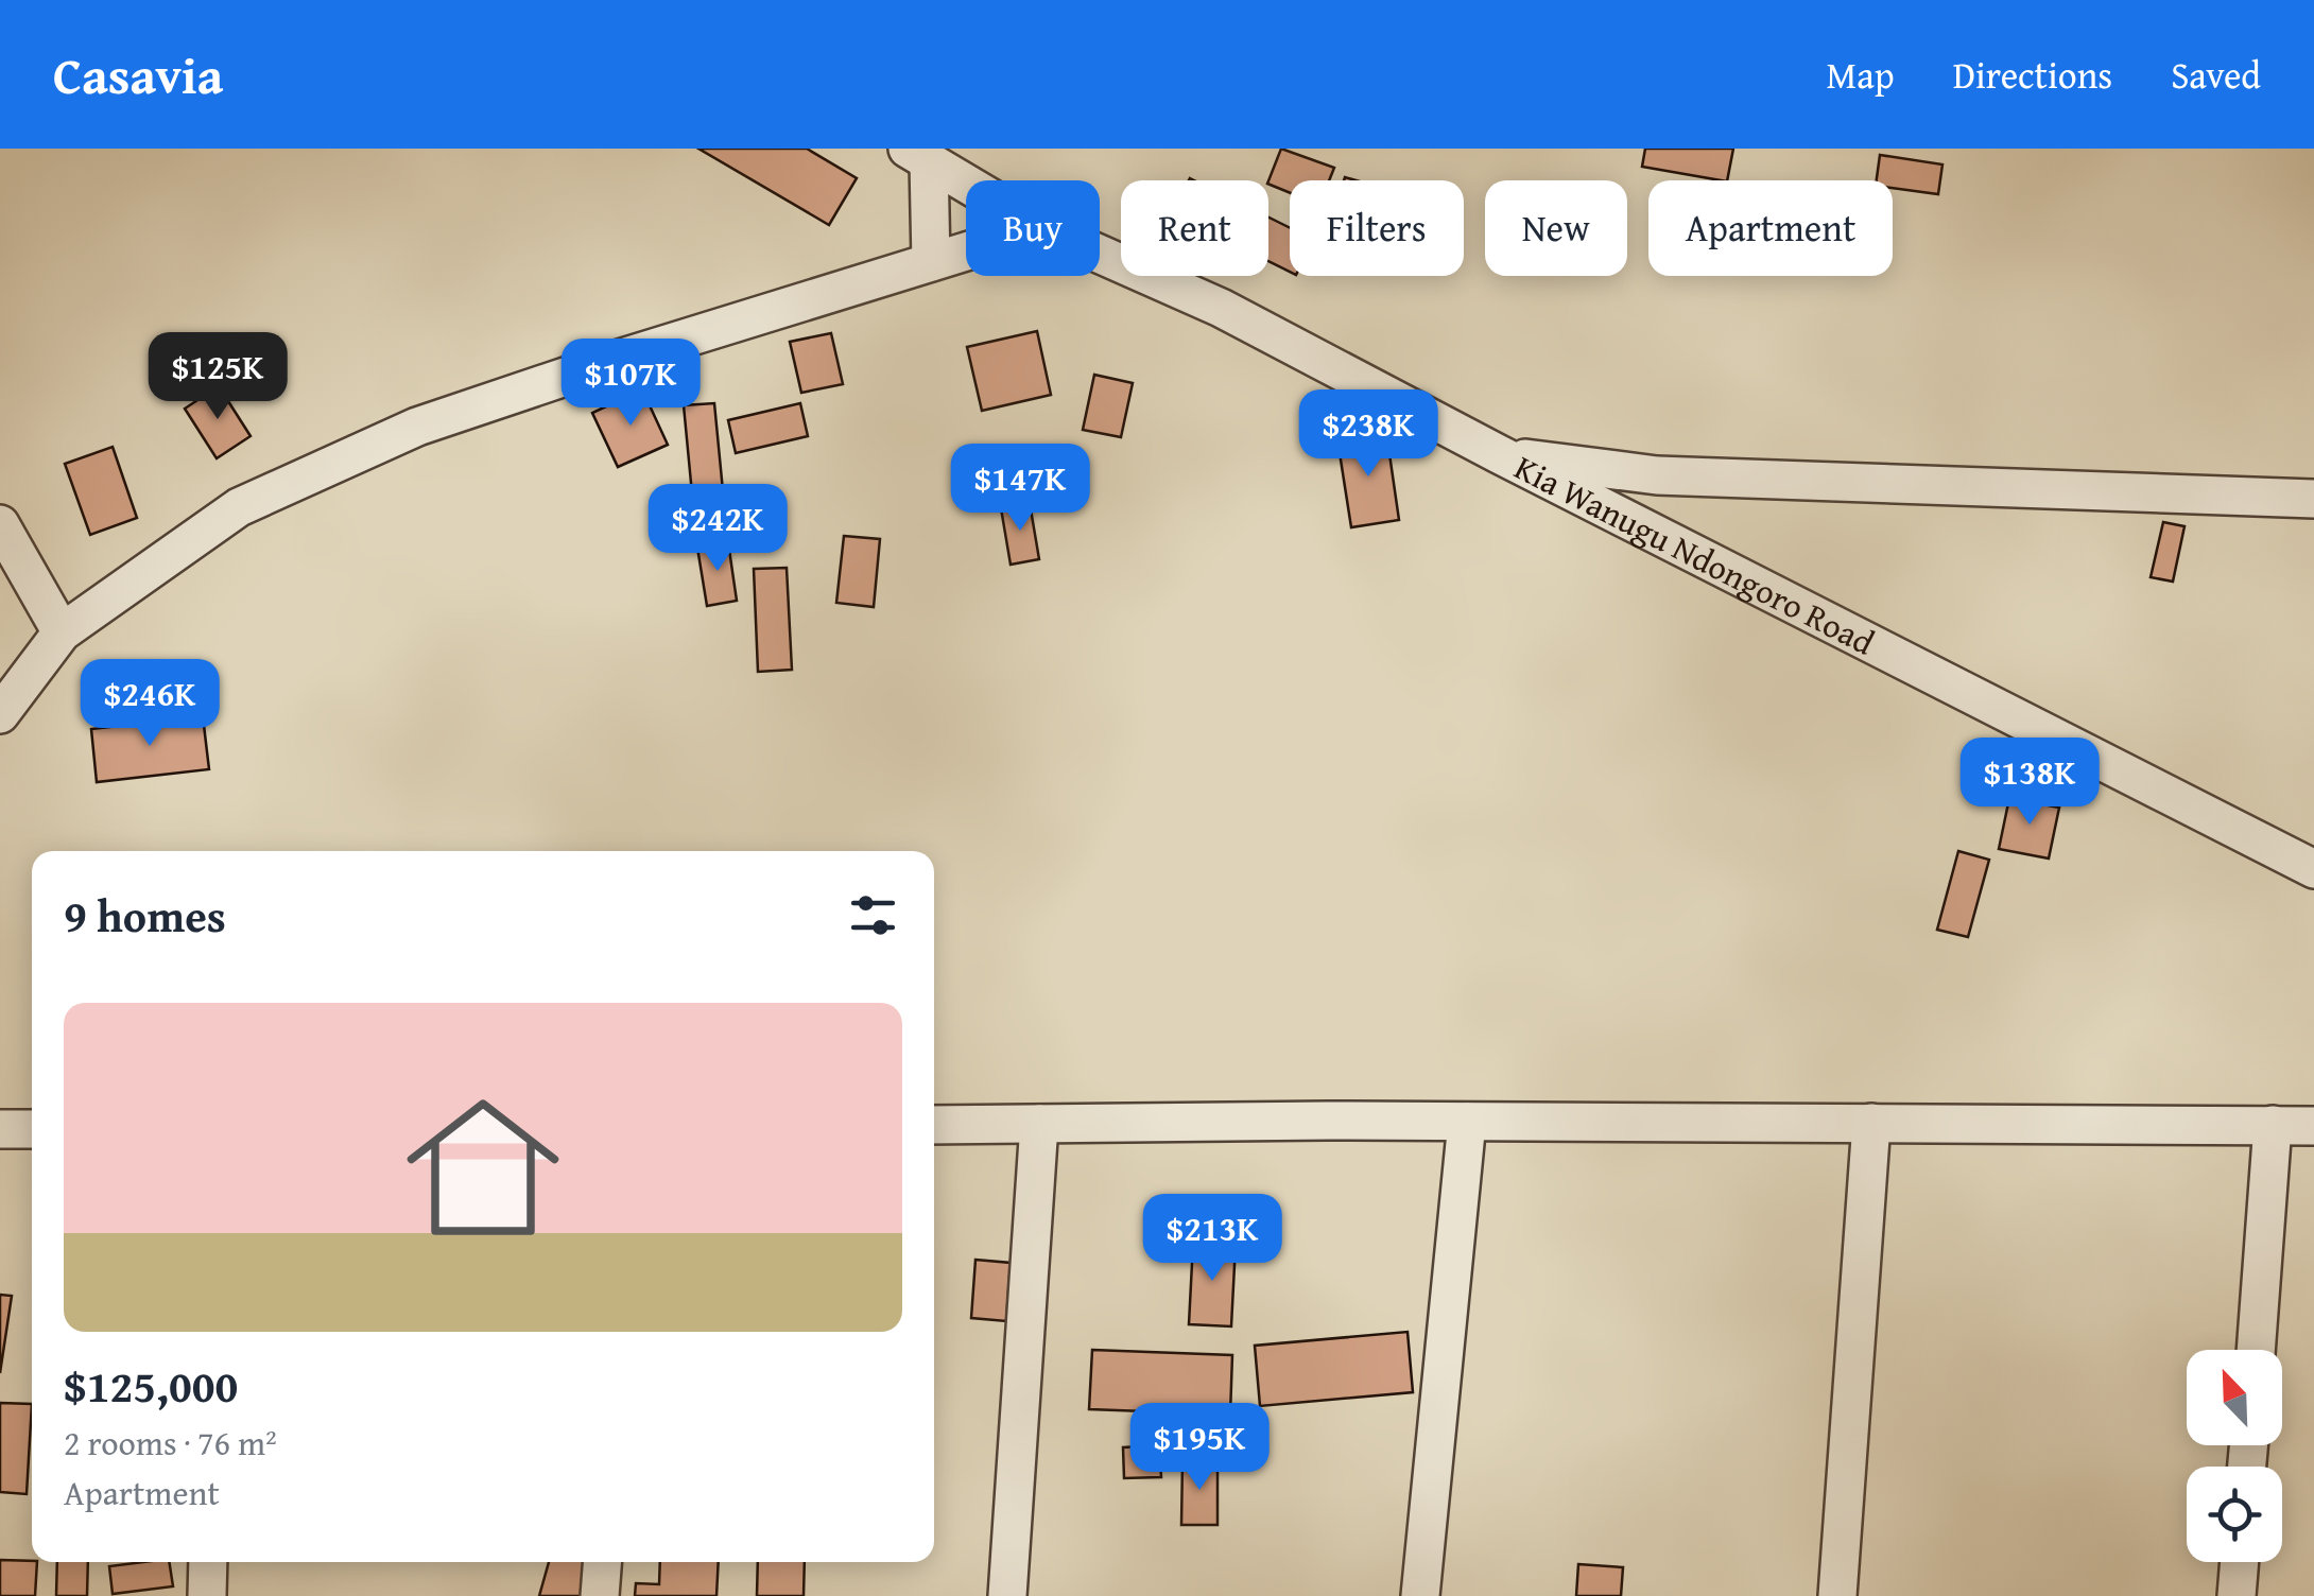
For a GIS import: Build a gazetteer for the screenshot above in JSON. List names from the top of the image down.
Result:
{
  "streets": {
    "street": ["Kia Wanugu Ndongoro Road"]
  },
  "north": "top left",
  "page": {
    "header": "Casavia",
    "nav": ["Map", "Directions", "Saved"],
    "chip": [
      "Buy",
      "Rent",
      "Filters",
      "New",
      "Apartment"
    ],
    "price": [
      "$125K",
      "$107K",
      "$238K",
      "$147K",
      "$242K",
      "$246K",
      "$138K",
      "$213K",
      "$195K"
    ],
    "heading": "9 homes",
    "list": [
      {
        "name": "$125,000",
        "note": "2 rooms · 76 m² · Apartment"
      }
    ]
  }
}
